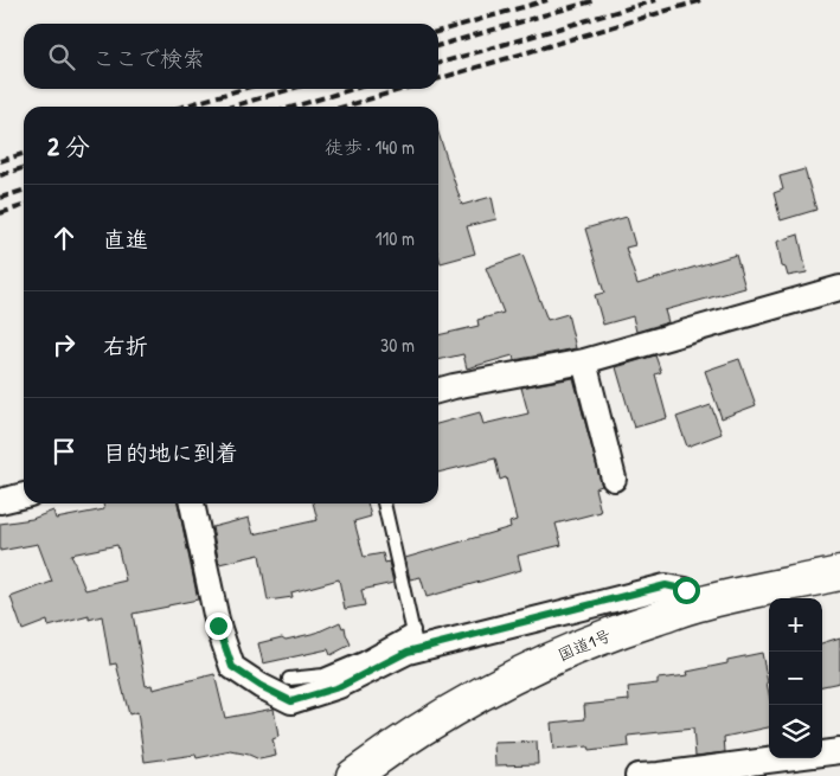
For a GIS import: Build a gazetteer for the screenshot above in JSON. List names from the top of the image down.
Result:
{
  "streets": {
    "highway": ["国道1号"]
  },
  "page": {
    "search": "ここで検索",
    "heading": ["2 分", "徒歩 · 140 m"],
    "list": [
      ["直進", "110 m"],
      ["右折", "30 m"],
      "目的地に到着"
    ],
    "map_buttons": ["+", "−"]
  }
}
